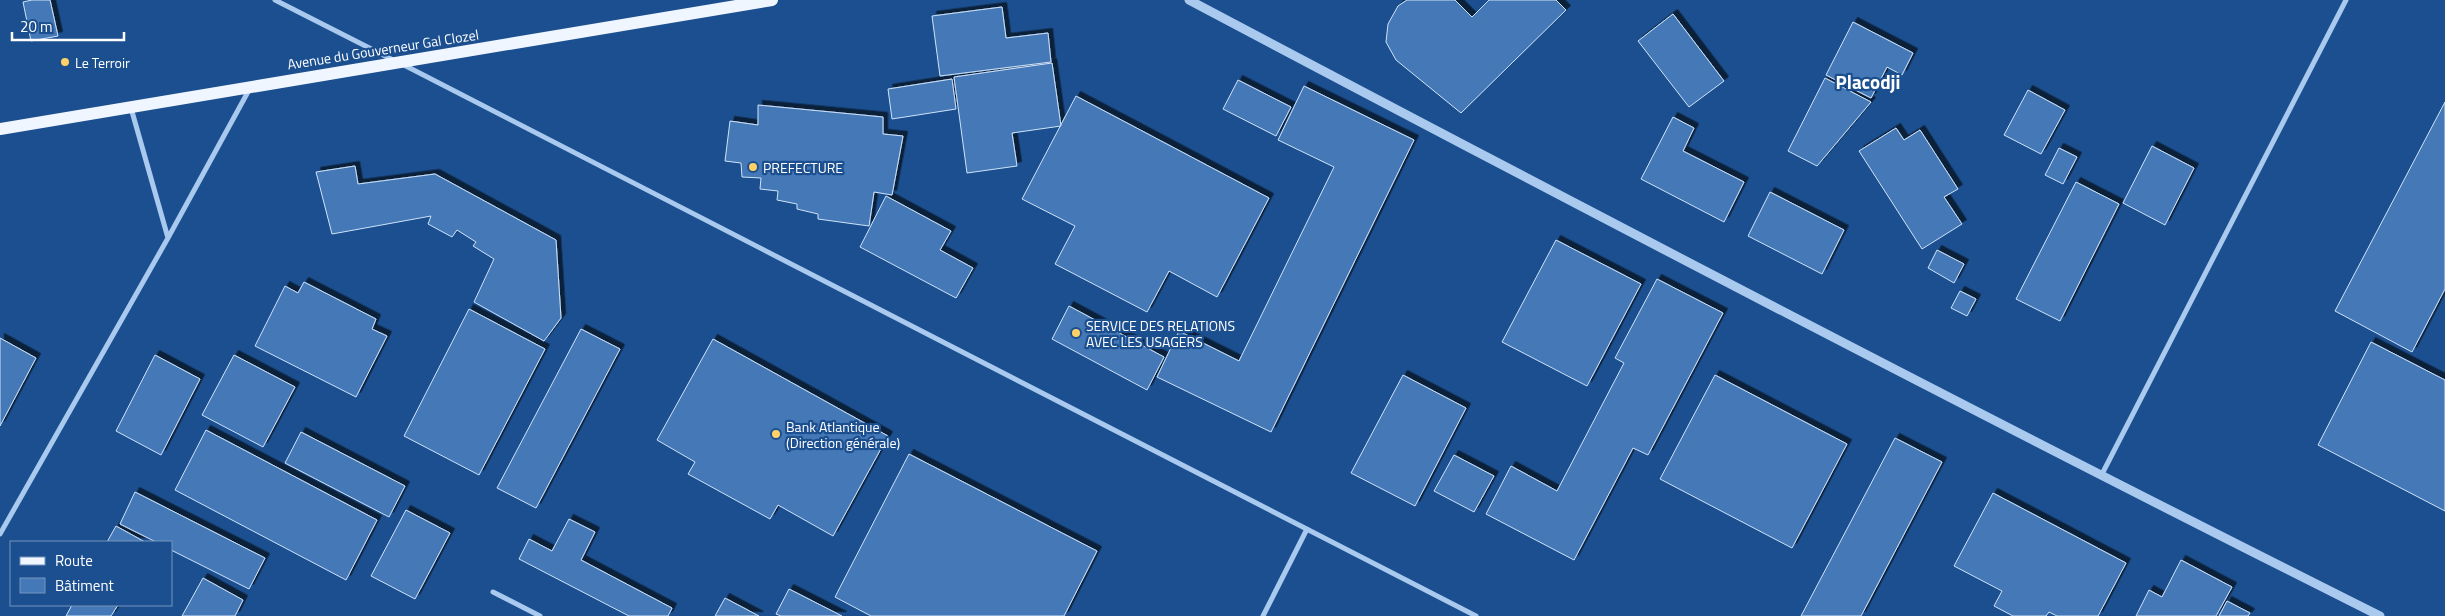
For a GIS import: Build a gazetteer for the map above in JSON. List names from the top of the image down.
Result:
{
  "streets": {
    "main road": ["Avenue du Gouverneur Gal Clozel"]
  },
  "districts": ["Placodji"],
  "places": [
    "Le Terroir",
    "PREFECTURE",
    "SERVICE DES RELATIONS AVEC LES USAGERS",
    "Bank Atlantique (Direction générale)"
  ],
  "legend": ["Route", "Bâtiment"],
  "scale_bar": "20 m"
}
